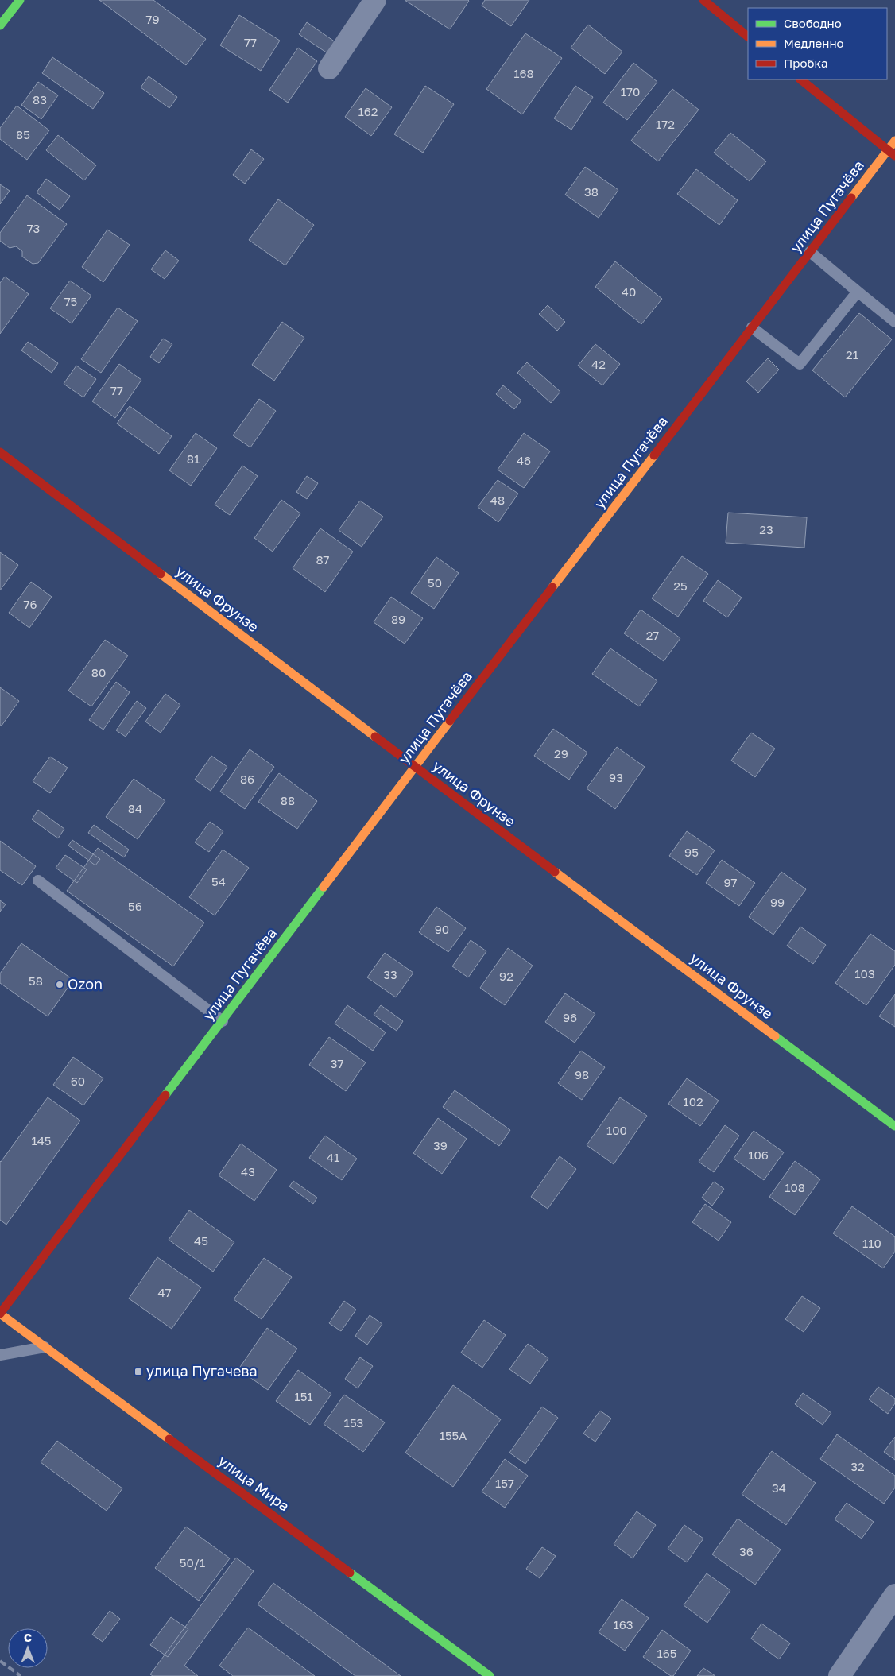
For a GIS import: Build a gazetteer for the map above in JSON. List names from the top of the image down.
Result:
{
  "streets": {
    "street": ["улица Пугачёва", "улица Фрунзе", "улица Мира"]
  },
  "crossings": [
    ["улица Пугачёва", "улица Фрунзе"],
    ["улица Пугачёва", "улица Мира"]
  ],
  "places": {
    "other": ["Ozon"],
    "transit": ["улица Пугачева"]
  },
  "house_numbers": [
    "79",
    "77",
    "168",
    "170",
    "83",
    "162",
    "172",
    "85",
    "38",
    "73",
    "40",
    "75",
    "21",
    "42",
    "77",
    "81",
    "46",
    "48",
    "23",
    "87",
    "50",
    "25",
    "76",
    "89",
    "27",
    "80",
    "29",
    "93",
    "86",
    "88",
    "84",
    "95",
    "54",
    "97",
    "99",
    "56",
    "90",
    "103",
    "33",
    "92",
    "58",
    "96",
    "37",
    "98",
    "60",
    "102",
    "100",
    "145",
    "39",
    "106",
    "41",
    "43",
    "108",
    "45",
    "110",
    "47",
    "151",
    "153",
    "155А",
    "32",
    "157",
    "34",
    "36",
    "50/1",
    "163",
    "165"
  ],
  "legend": ["Свободно", "Медленно", "Пробка"],
  "north": "top"
}
